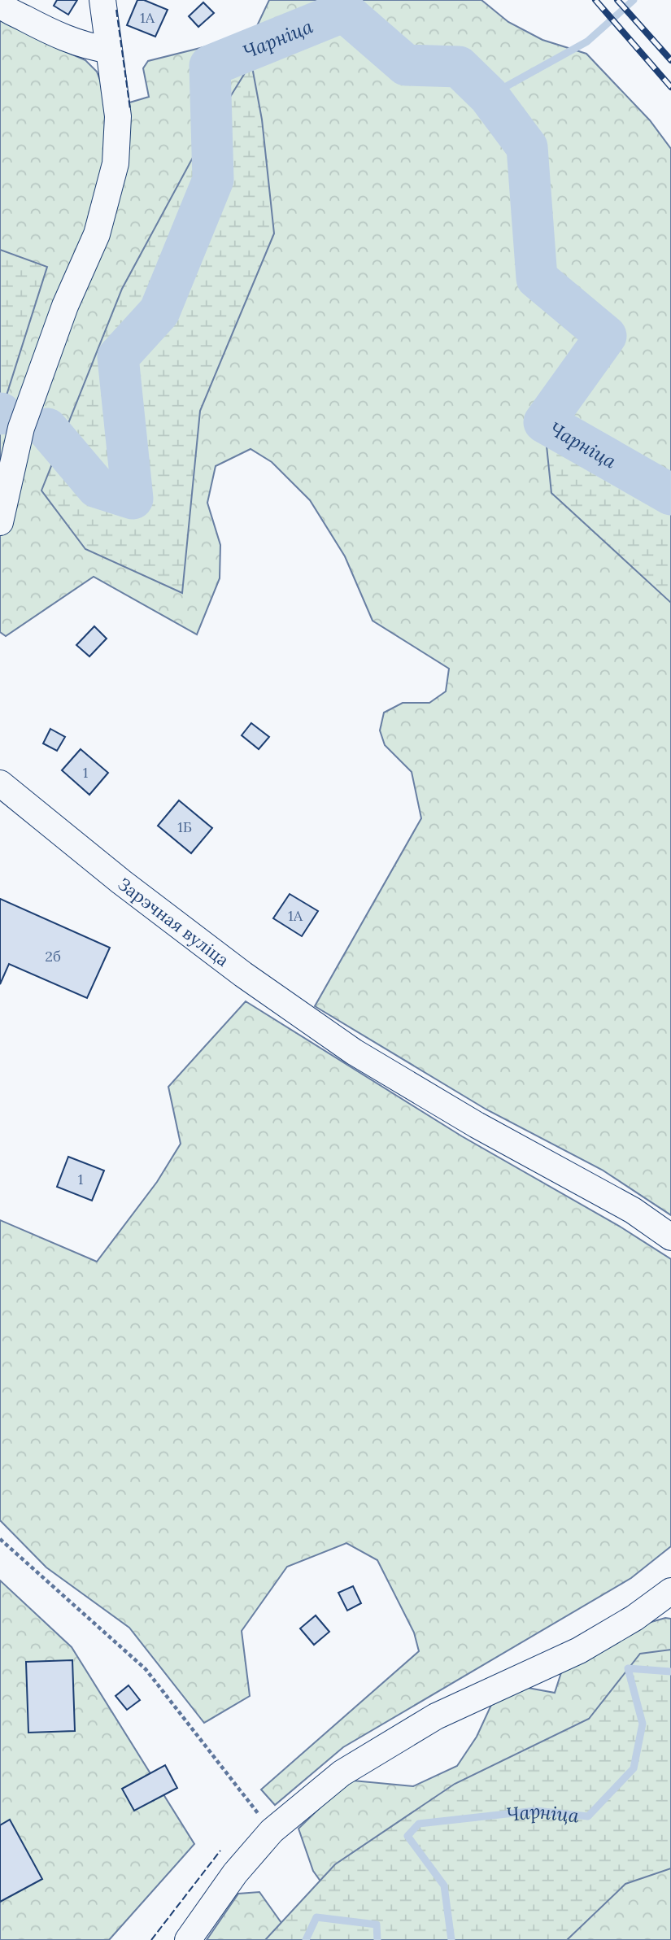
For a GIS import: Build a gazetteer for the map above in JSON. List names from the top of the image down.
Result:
{
  "streets": {
    "street": ["Зарэчная вуліца"]
  },
  "water": ["Чарніца"],
  "house_numbers": [
    "1А",
    "1",
    "1Б",
    "1А",
    "2б",
    "1"
  ]
}
